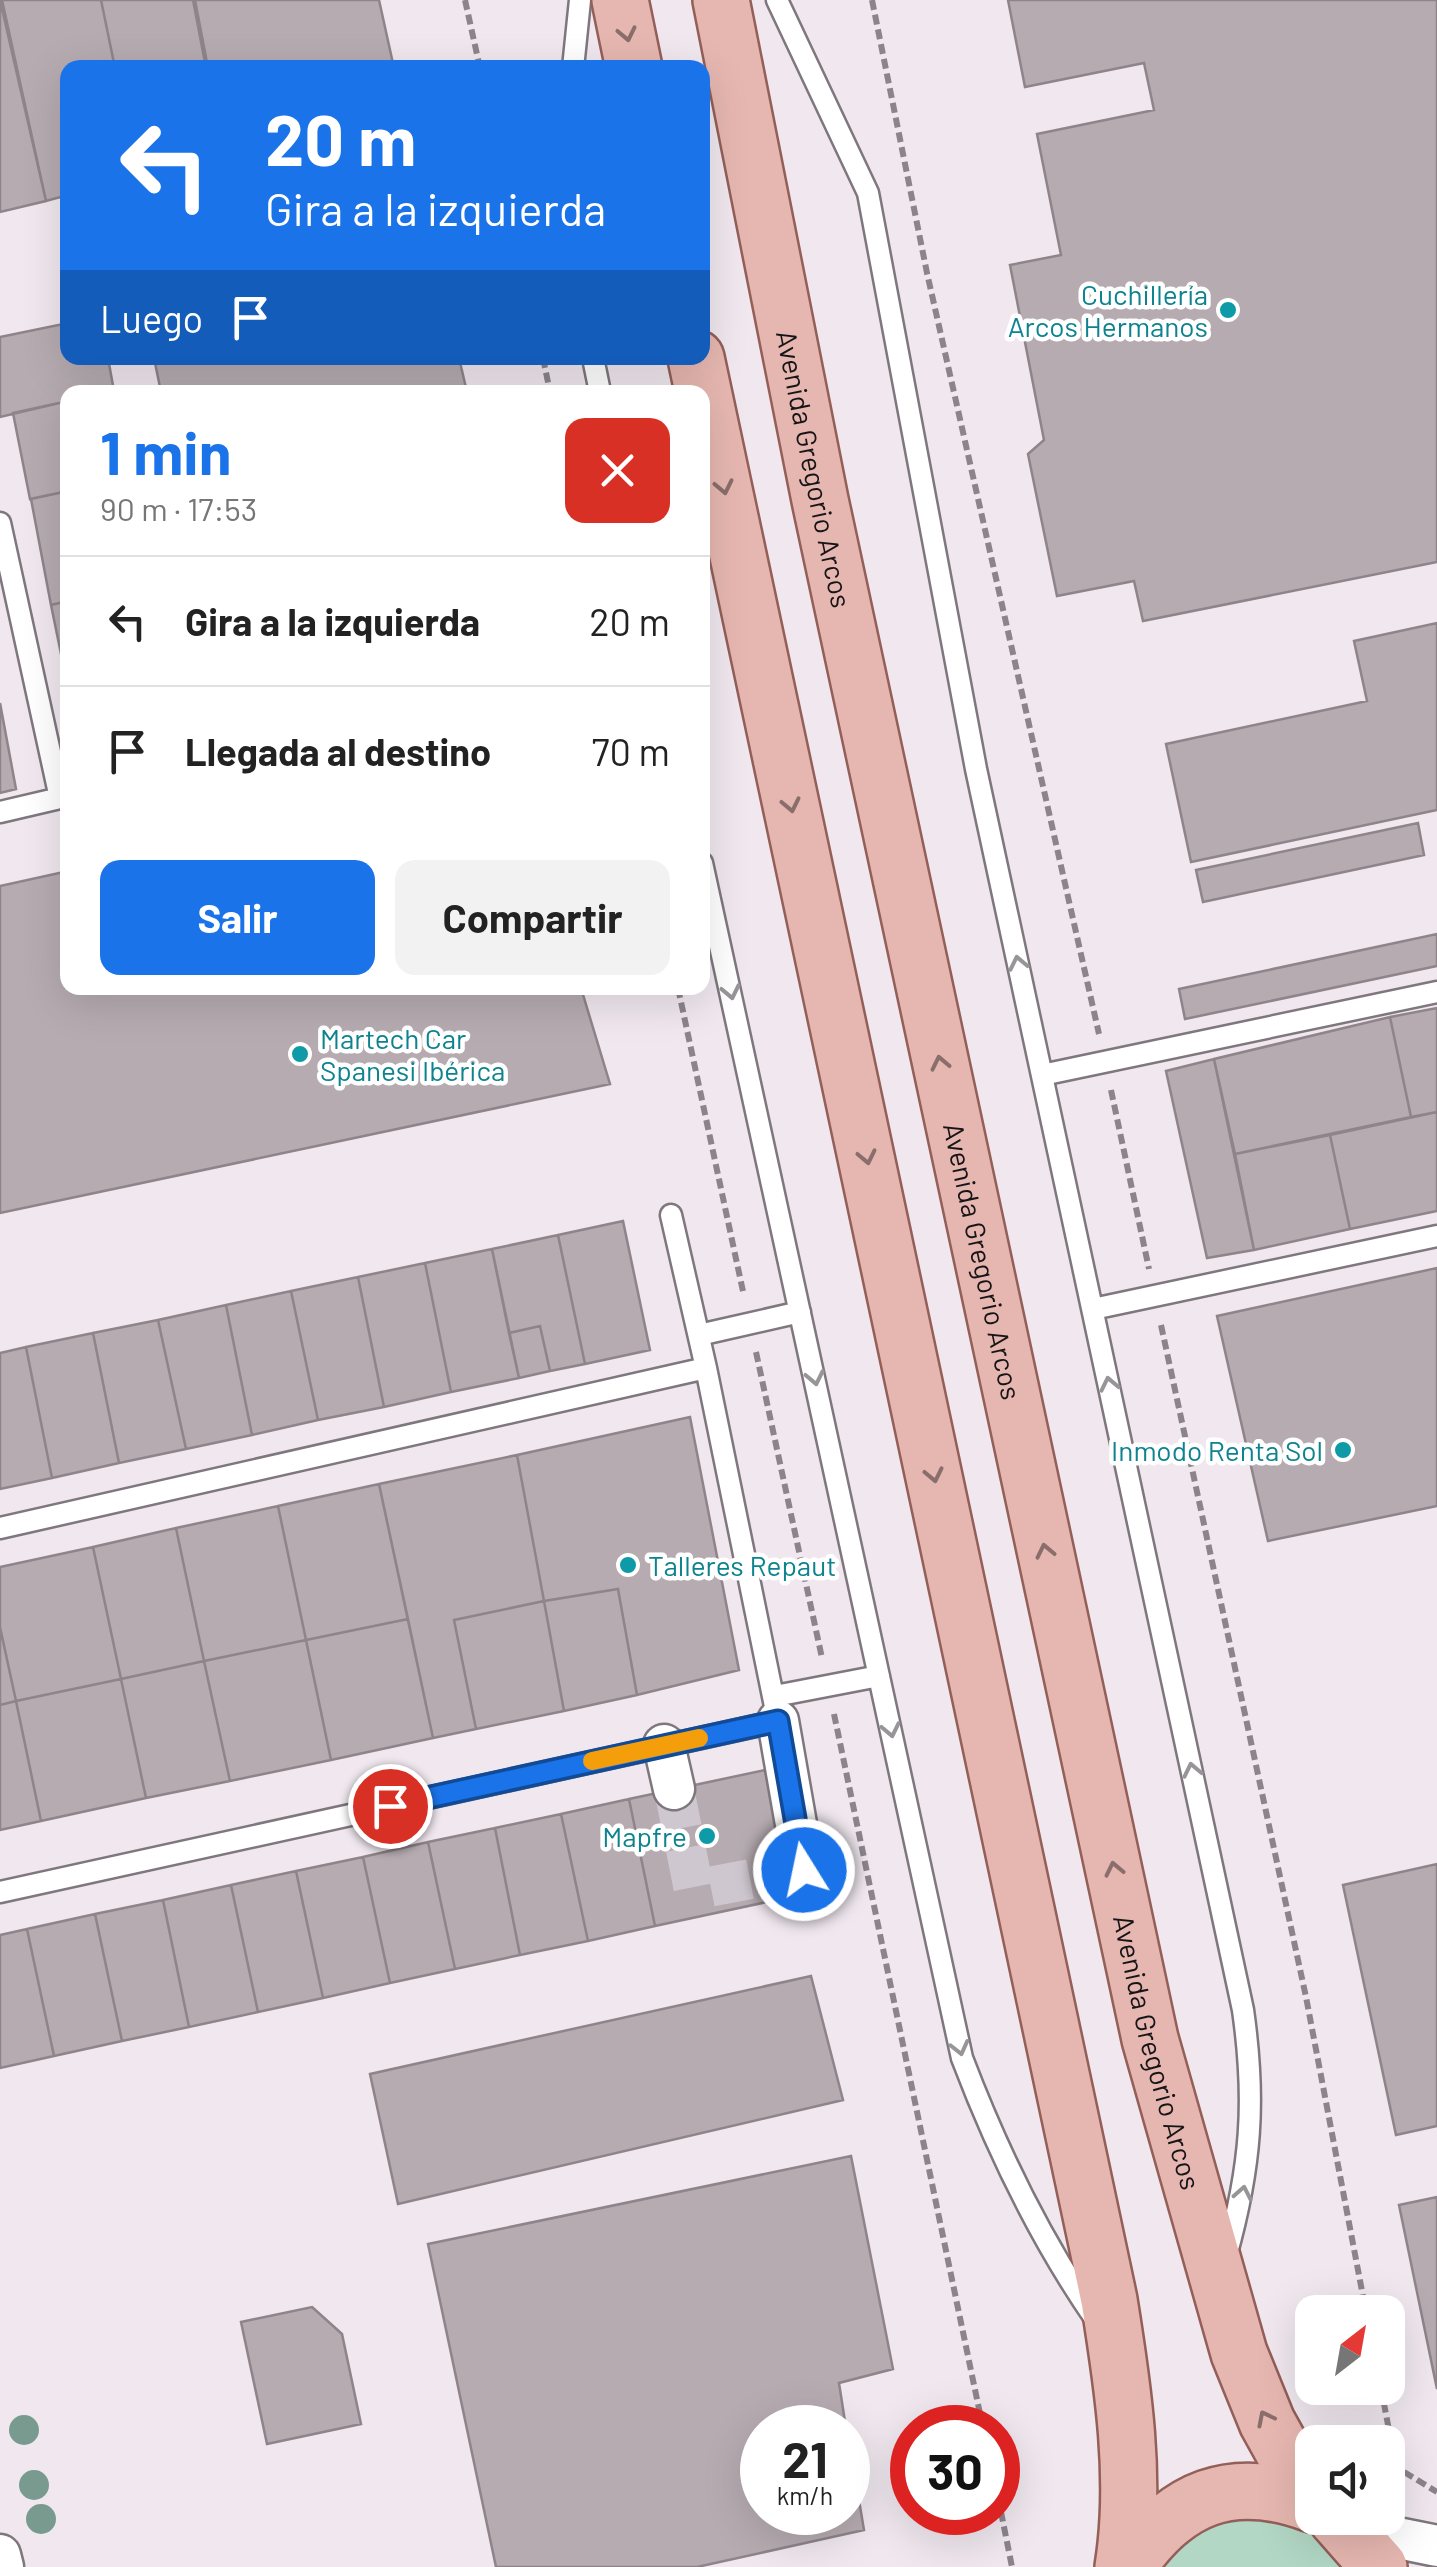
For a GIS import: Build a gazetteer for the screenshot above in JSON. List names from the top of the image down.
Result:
{
  "streets": {
    "main road": ["Avenida Gregorio Arcos"]
  },
  "places": [
    "Cuchillería Arcos Hermanos",
    "Martech Car Spanesi Ibérica",
    "Inmodo Renta Sol",
    "Talleres Repaut",
    "Mapfre"
  ],
  "north": "top right",
  "page": {
    "turn": ["20 m", "Gira a la izquierda"],
    "then": "Luego",
    "heading": ["1 min", "90 m · 17:53"],
    "list": [
      {
        "name": "Gira a la izquierda",
        "value": "20 m"
      },
      {
        "name": "Llegada al destino",
        "value": "70 m"
      }
    ],
    "buttons": ["Salir", "Compartir"],
    "speed": "21 km/h",
    "limit": "30"
  }
}
